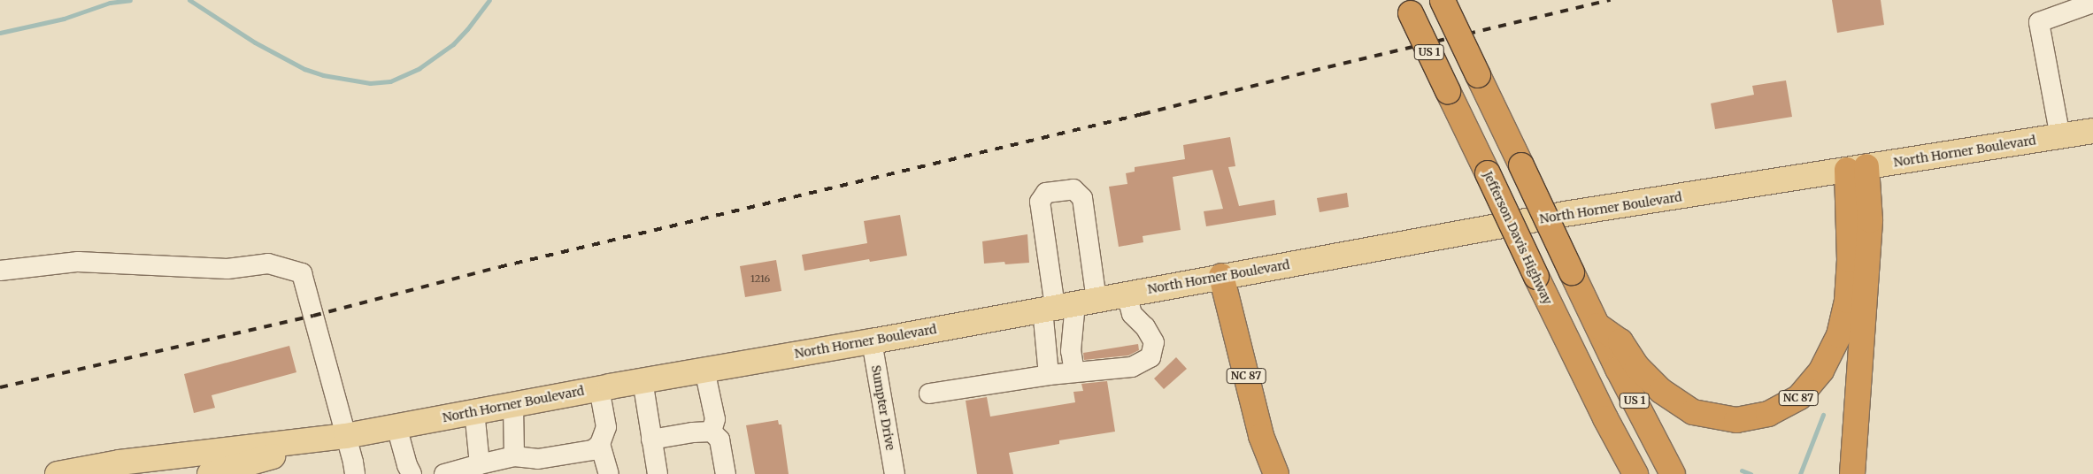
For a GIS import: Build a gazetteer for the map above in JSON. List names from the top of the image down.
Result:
{
  "streets": {
    "highway": ["US 1", "Jefferson Davis Highway", "NC 87"],
    "main road": ["North Horner Boulevard"],
    "street": ["Sumpter Drive"]
  },
  "crossings": [
    ["US 1", "NC 87"],
    ["North Horner Boulevard", "NC 87"],
    ["North Horner Boulevard", "Sumpter Drive"]
  ],
  "house_numbers": ["1216"]
}
